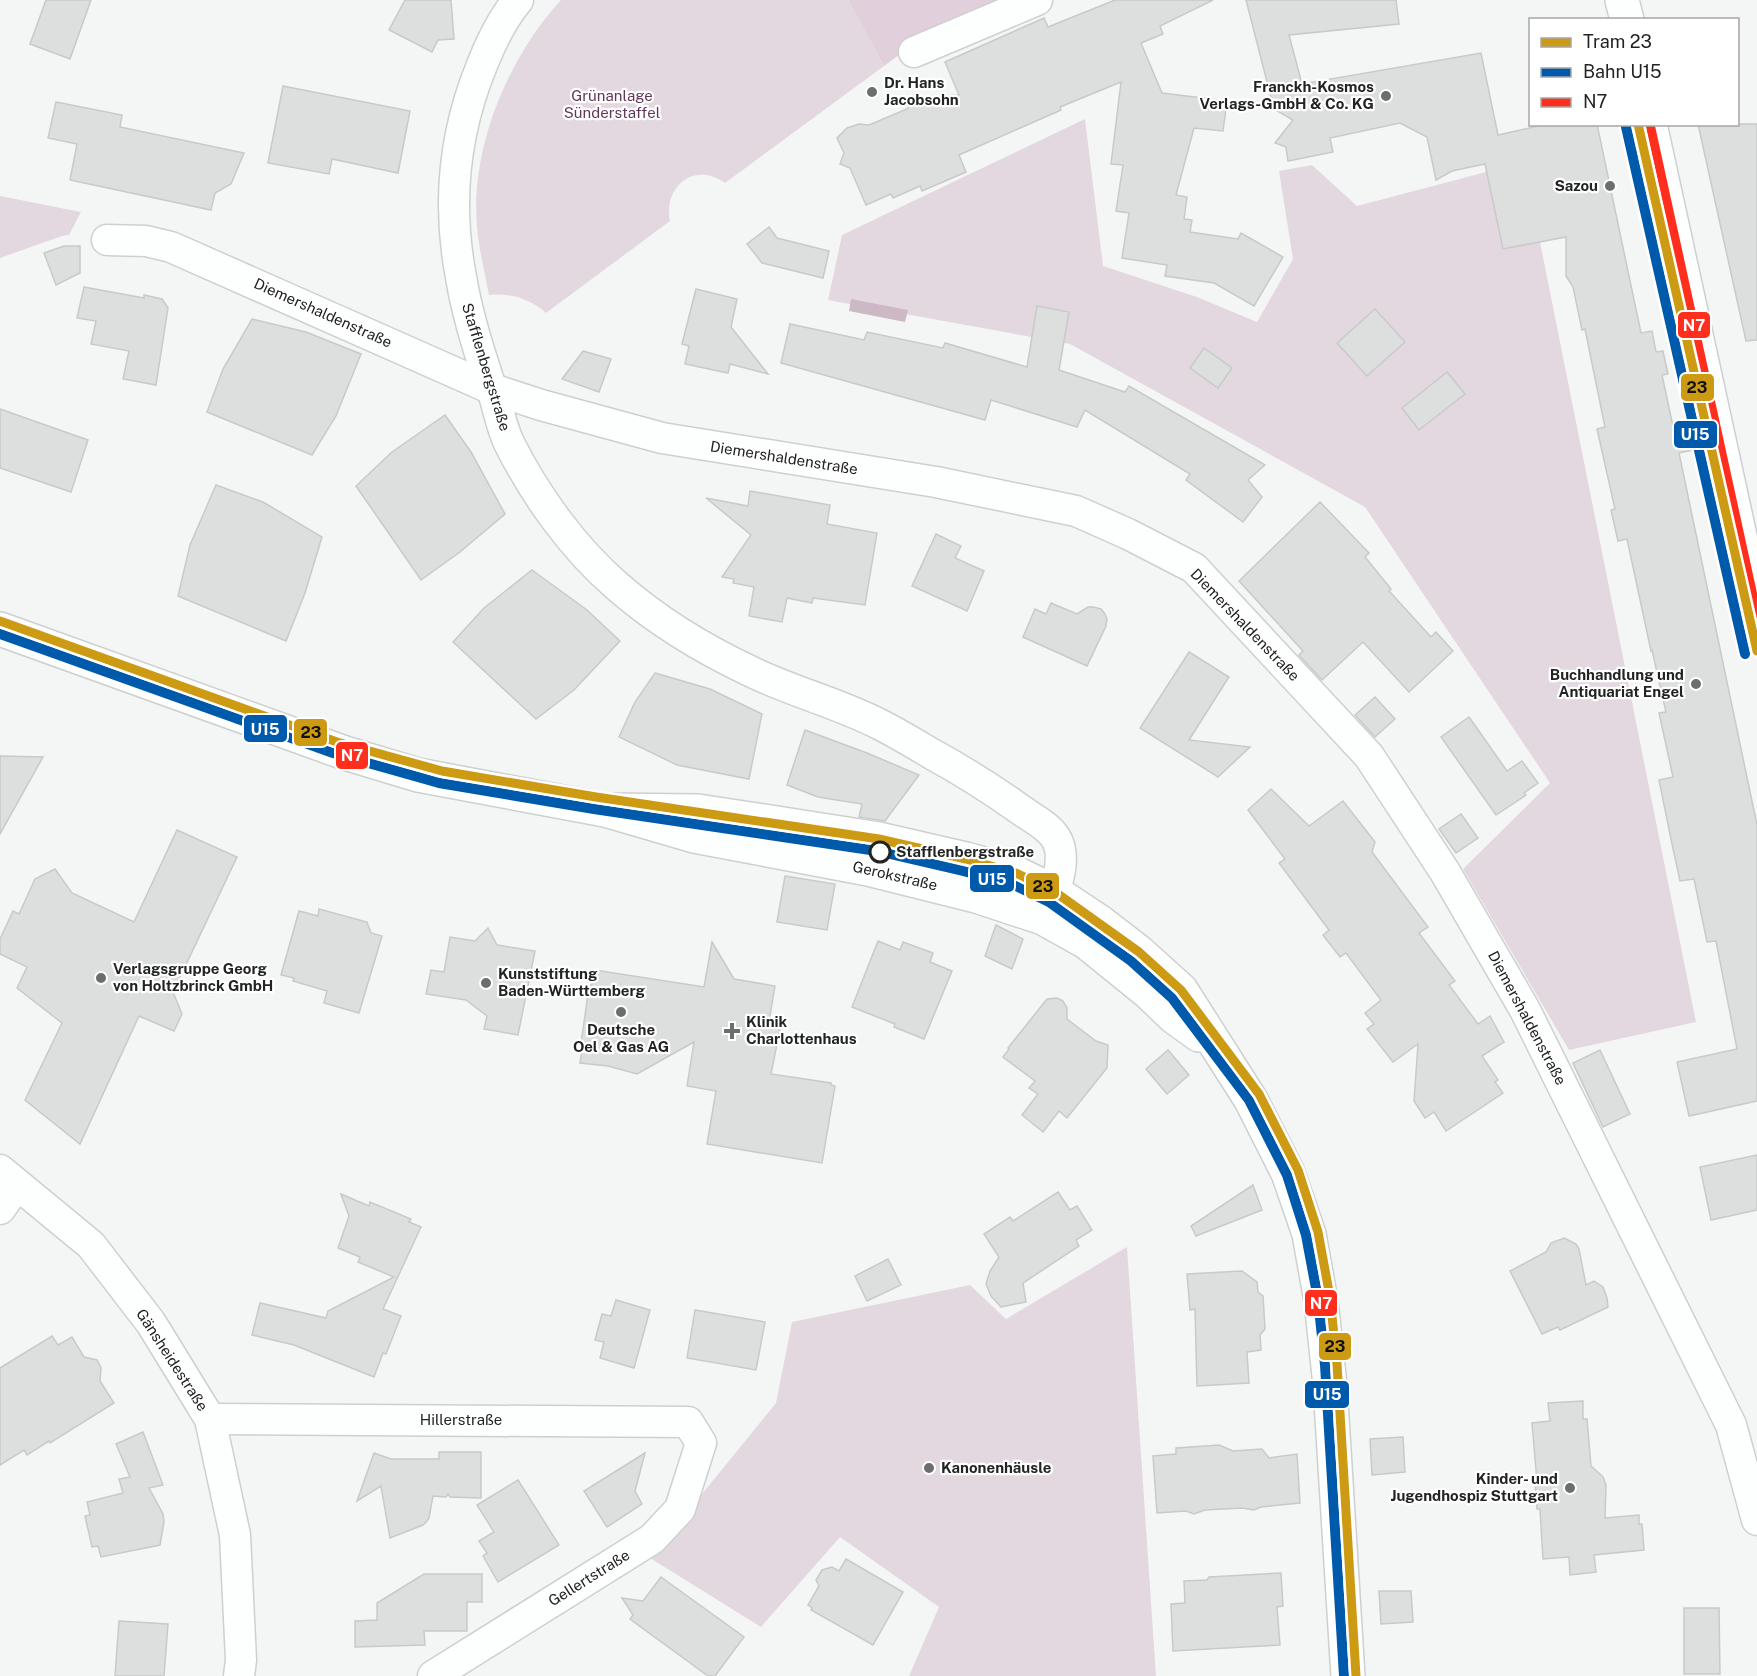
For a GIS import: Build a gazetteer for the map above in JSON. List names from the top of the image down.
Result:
{
  "streets": {
    "street": [
      "Diemershaldenstraße",
      "Stafflenbergstraße",
      "Gerokstraße",
      "Gänsheidestraße",
      "Hillerstraße",
      "Gellertstraße"
    ]
  },
  "crossings": [
    ["Diemershaldenstraße", "Stafflenbergstraße"],
    ["Stafflenbergstraße", "Gerokstraße"],
    ["Gänsheidestraße", "Hillerstraße"],
    ["Hillerstraße", "Gellertstraße"]
  ],
  "parks": ["Grünanlage Sünderstaffel"],
  "places": {
    "other": [
      "Dr. Hans Jacobsohn",
      "Franckh-Kosmos Verlags-GmbH & Co. KG",
      "Sazou",
      "Buchhandlung und Antiquariat Engel",
      "Stafflenbergstraße",
      "Verlagsgruppe Georg von Holtzbrinck GmbH",
      "Kunststiftung Baden-Württemberg",
      "Deutsche Oel & Gas AG",
      "Kanonenhäusle",
      "Kinder- und Jugendhospiz Stuttgart"
    ],
    "health": ["Klinik Charlottenhaus"]
  },
  "lines": ["tram line 23", "transit line N7", "rail line U15"],
  "legend": ["Tram 23", "Bahn U15", "N7"]
}
